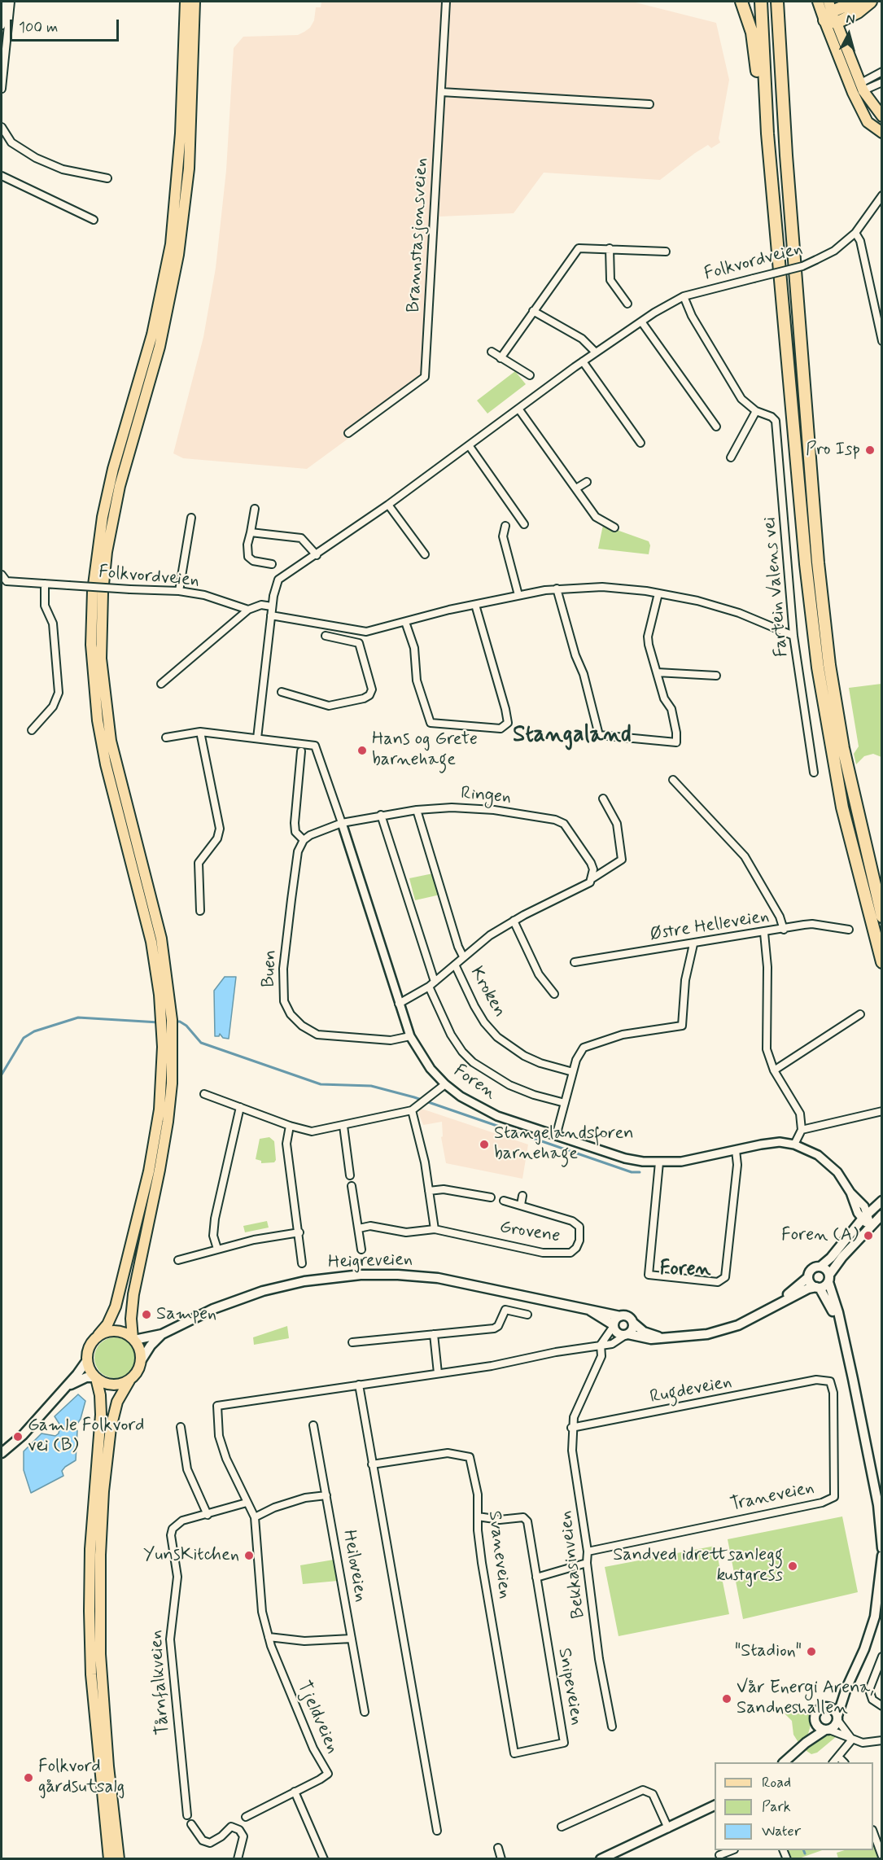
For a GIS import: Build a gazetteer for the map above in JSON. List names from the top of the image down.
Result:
{
  "streets": {
    "main road": ["Heigreveien"],
    "street": [
      "Brannstasjonsveien",
      "Folkvordveien",
      "Fartein Valens vei",
      "Ringen",
      "Østre Helleveien",
      "Buen",
      "Kroken",
      "Foren",
      "Grovene",
      "Rugdeveien",
      "Traneveien",
      "Svaneveien",
      "Bekkasinveien",
      "Heiloveien",
      "Tårnfalkveien",
      "Snipeveien",
      "Tjeldveien"
    ]
  },
  "crossings": [
    ["Folkvordveien", "Fartein Valens vei"],
    ["Folkvordveien", "Foren"],
    ["Ringen", "Kroken"],
    ["Ringen", "Foren"],
    ["Buen", "Foren"],
    ["Rugdeveien", "Traneveien"],
    ["Rugdeveien", "Bekkasinveien"],
    ["Traneveien", "Bekkasinveien"],
    ["Svaneveien", "Snipeveien"],
    ["Tårnfalkveien", "Tjeldveien"]
  ],
  "districts": ["Stangaland", "Foren"],
  "places": [
    "Pro Isp",
    "Hans og Grete barnehage",
    "Stangelandsforen barnehage",
    "Foren (A)",
    "Sampen",
    "Gamle Folkvord vei (B)",
    "YunsKitchen",
    "Sandved idrettsanlegg kustgress",
    "\"Stadion\"",
    "Vår Energi Arena, Sandneshallen",
    "Folkvord gårdsutsalg"
  ],
  "legend": ["Road", "Park", "Water"],
  "scale_bar": "100 m",
  "north": "top"
}
